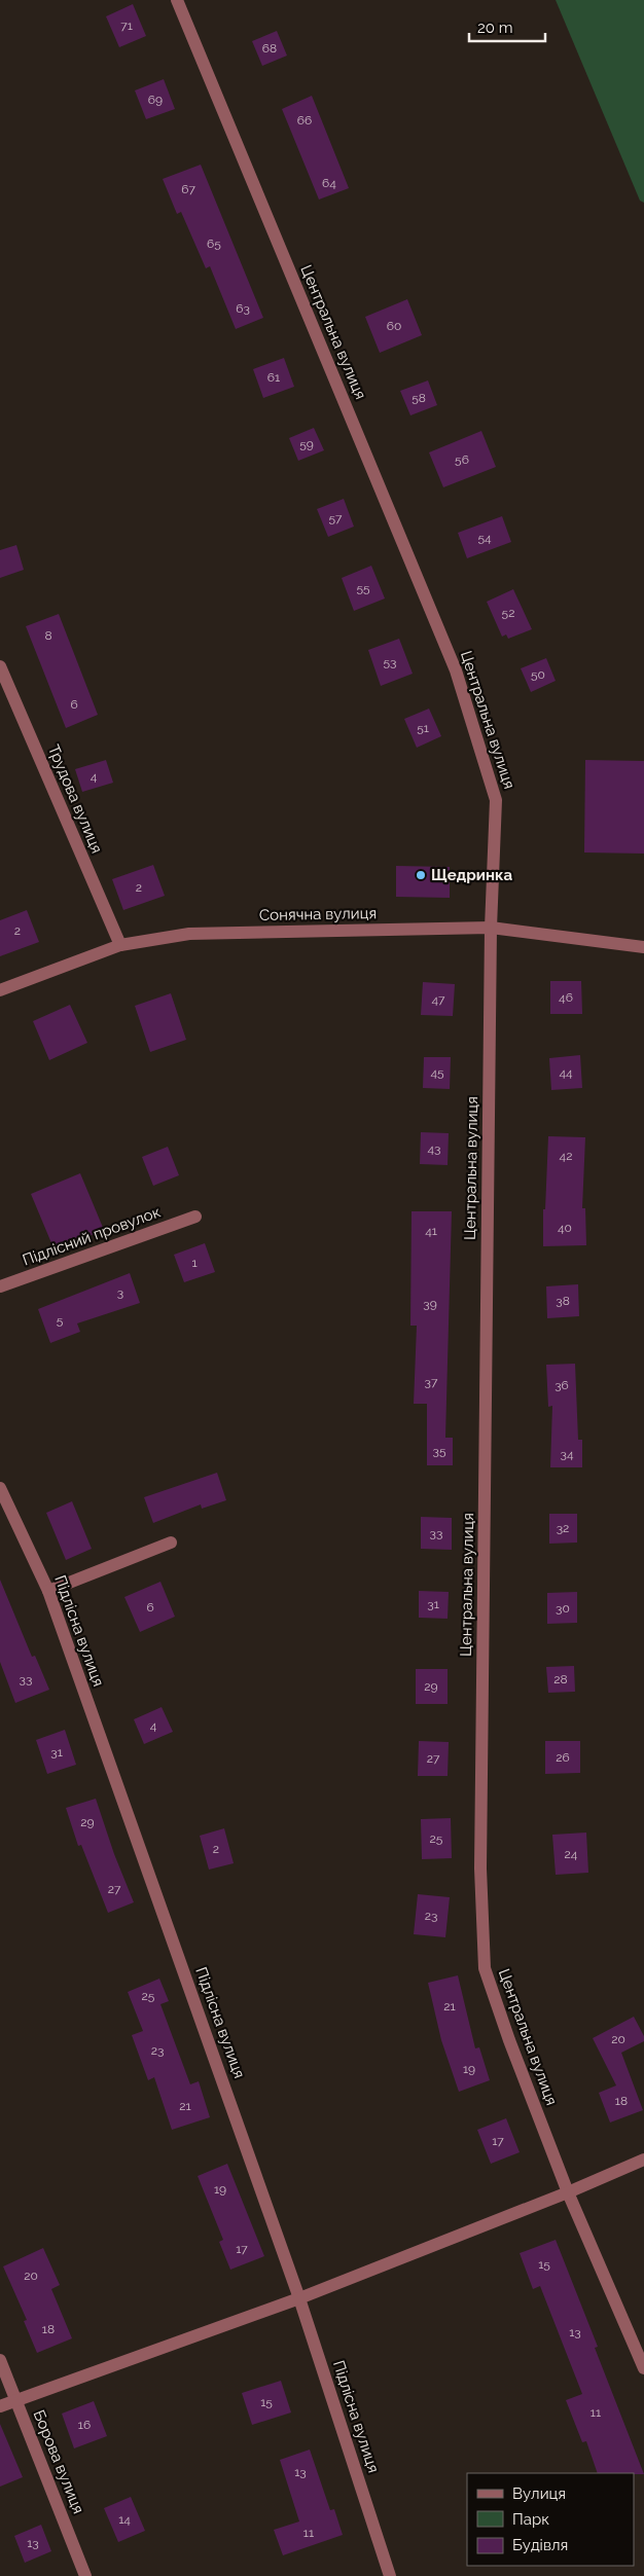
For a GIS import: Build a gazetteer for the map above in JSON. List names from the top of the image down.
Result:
{
  "streets": {
    "street": [
      "Центральна вулиця",
      "Трудова вулиця",
      "Сонячна вулиця",
      "Підлісний провулок",
      "Підлісна вулиця",
      "Борова вулиця"
    ]
  },
  "crossings": [
    ["Центральна вулиця", "Сонячна вулиця"],
    ["Трудова вулиця", "Сонячна вулиця"]
  ],
  "places": ["Щедринка"],
  "house_numbers": [
    "71",
    "68",
    "69",
    "66",
    "64",
    "67",
    "65",
    "63",
    "60",
    "61",
    "58",
    "59",
    "56",
    "57",
    "54",
    "55",
    "52",
    "8",
    "53",
    "50",
    "6",
    "51",
    "4",
    "2",
    "2",
    "46",
    "47",
    "45",
    "44",
    "43",
    "42",
    "40",
    "41",
    "1",
    "3",
    "38",
    "39",
    "5",
    "37",
    "36",
    "35",
    "34",
    "32",
    "33",
    "31",
    "6",
    "30",
    "33",
    "28",
    "29",
    "4",
    "31",
    "26",
    "27",
    "29",
    "25",
    "2",
    "24",
    "27",
    "23",
    "25",
    "21",
    "20",
    "23",
    "19",
    "18",
    "21",
    "17",
    "19",
    "17",
    "15",
    "20",
    "18",
    "13",
    "15",
    "11",
    "16",
    "13",
    "14",
    "11",
    "13"
  ],
  "legend": ["Вулиця", "Парк", "Будівля"],
  "scale_bar": "20 m"
}
